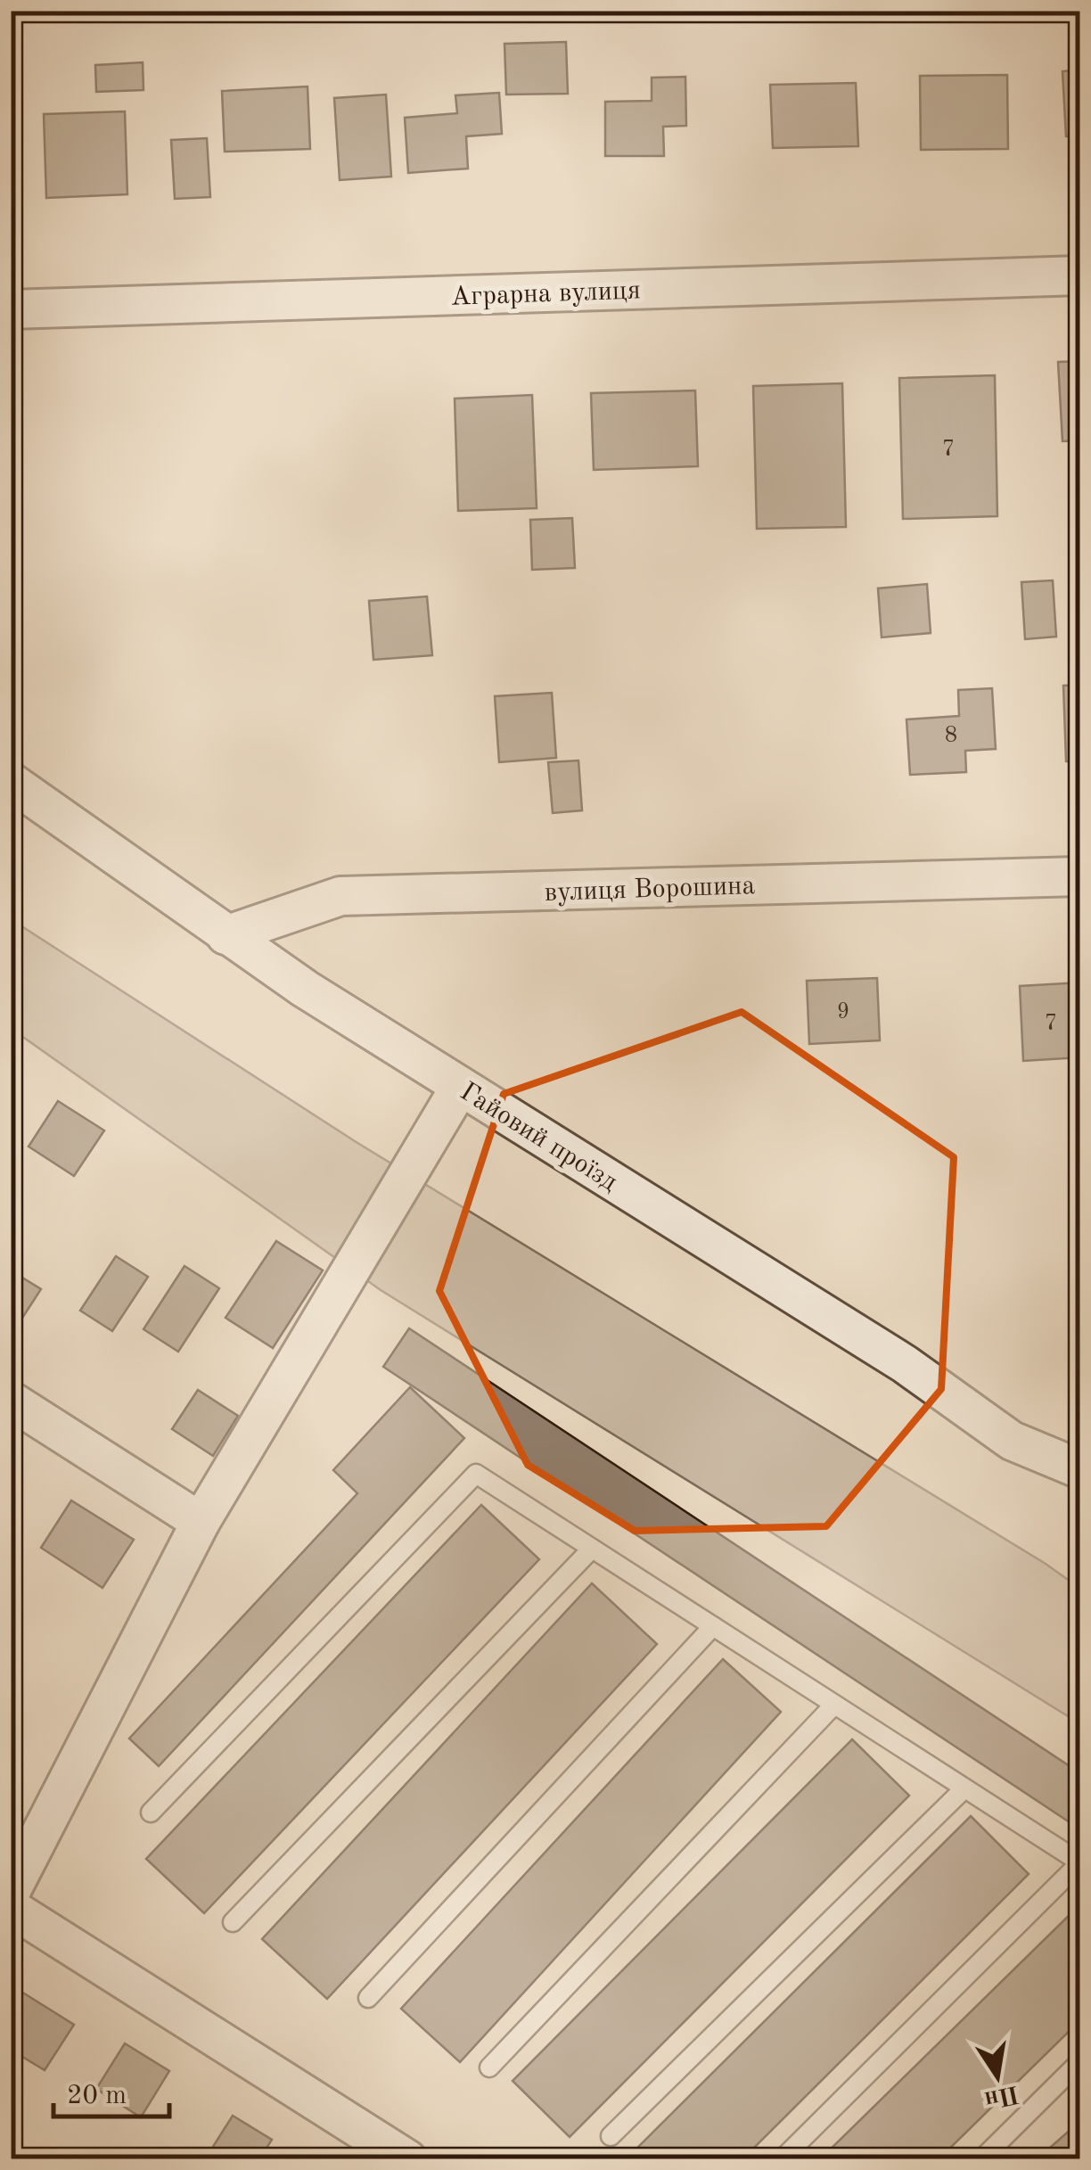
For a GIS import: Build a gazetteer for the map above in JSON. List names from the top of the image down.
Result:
{
  "streets": {
    "street": ["Аграрна вулиця", "вулиця Ворошина", "Гайовий проїзд"]
  },
  "crossings": [
    ["вулиця Ворошина", "Гайовий проїзд"]
  ],
  "house_numbers": [
    "7",
    "8",
    "9",
    "7"
  ],
  "scale_bar": "20 m",
  "north": "bottom"
}
